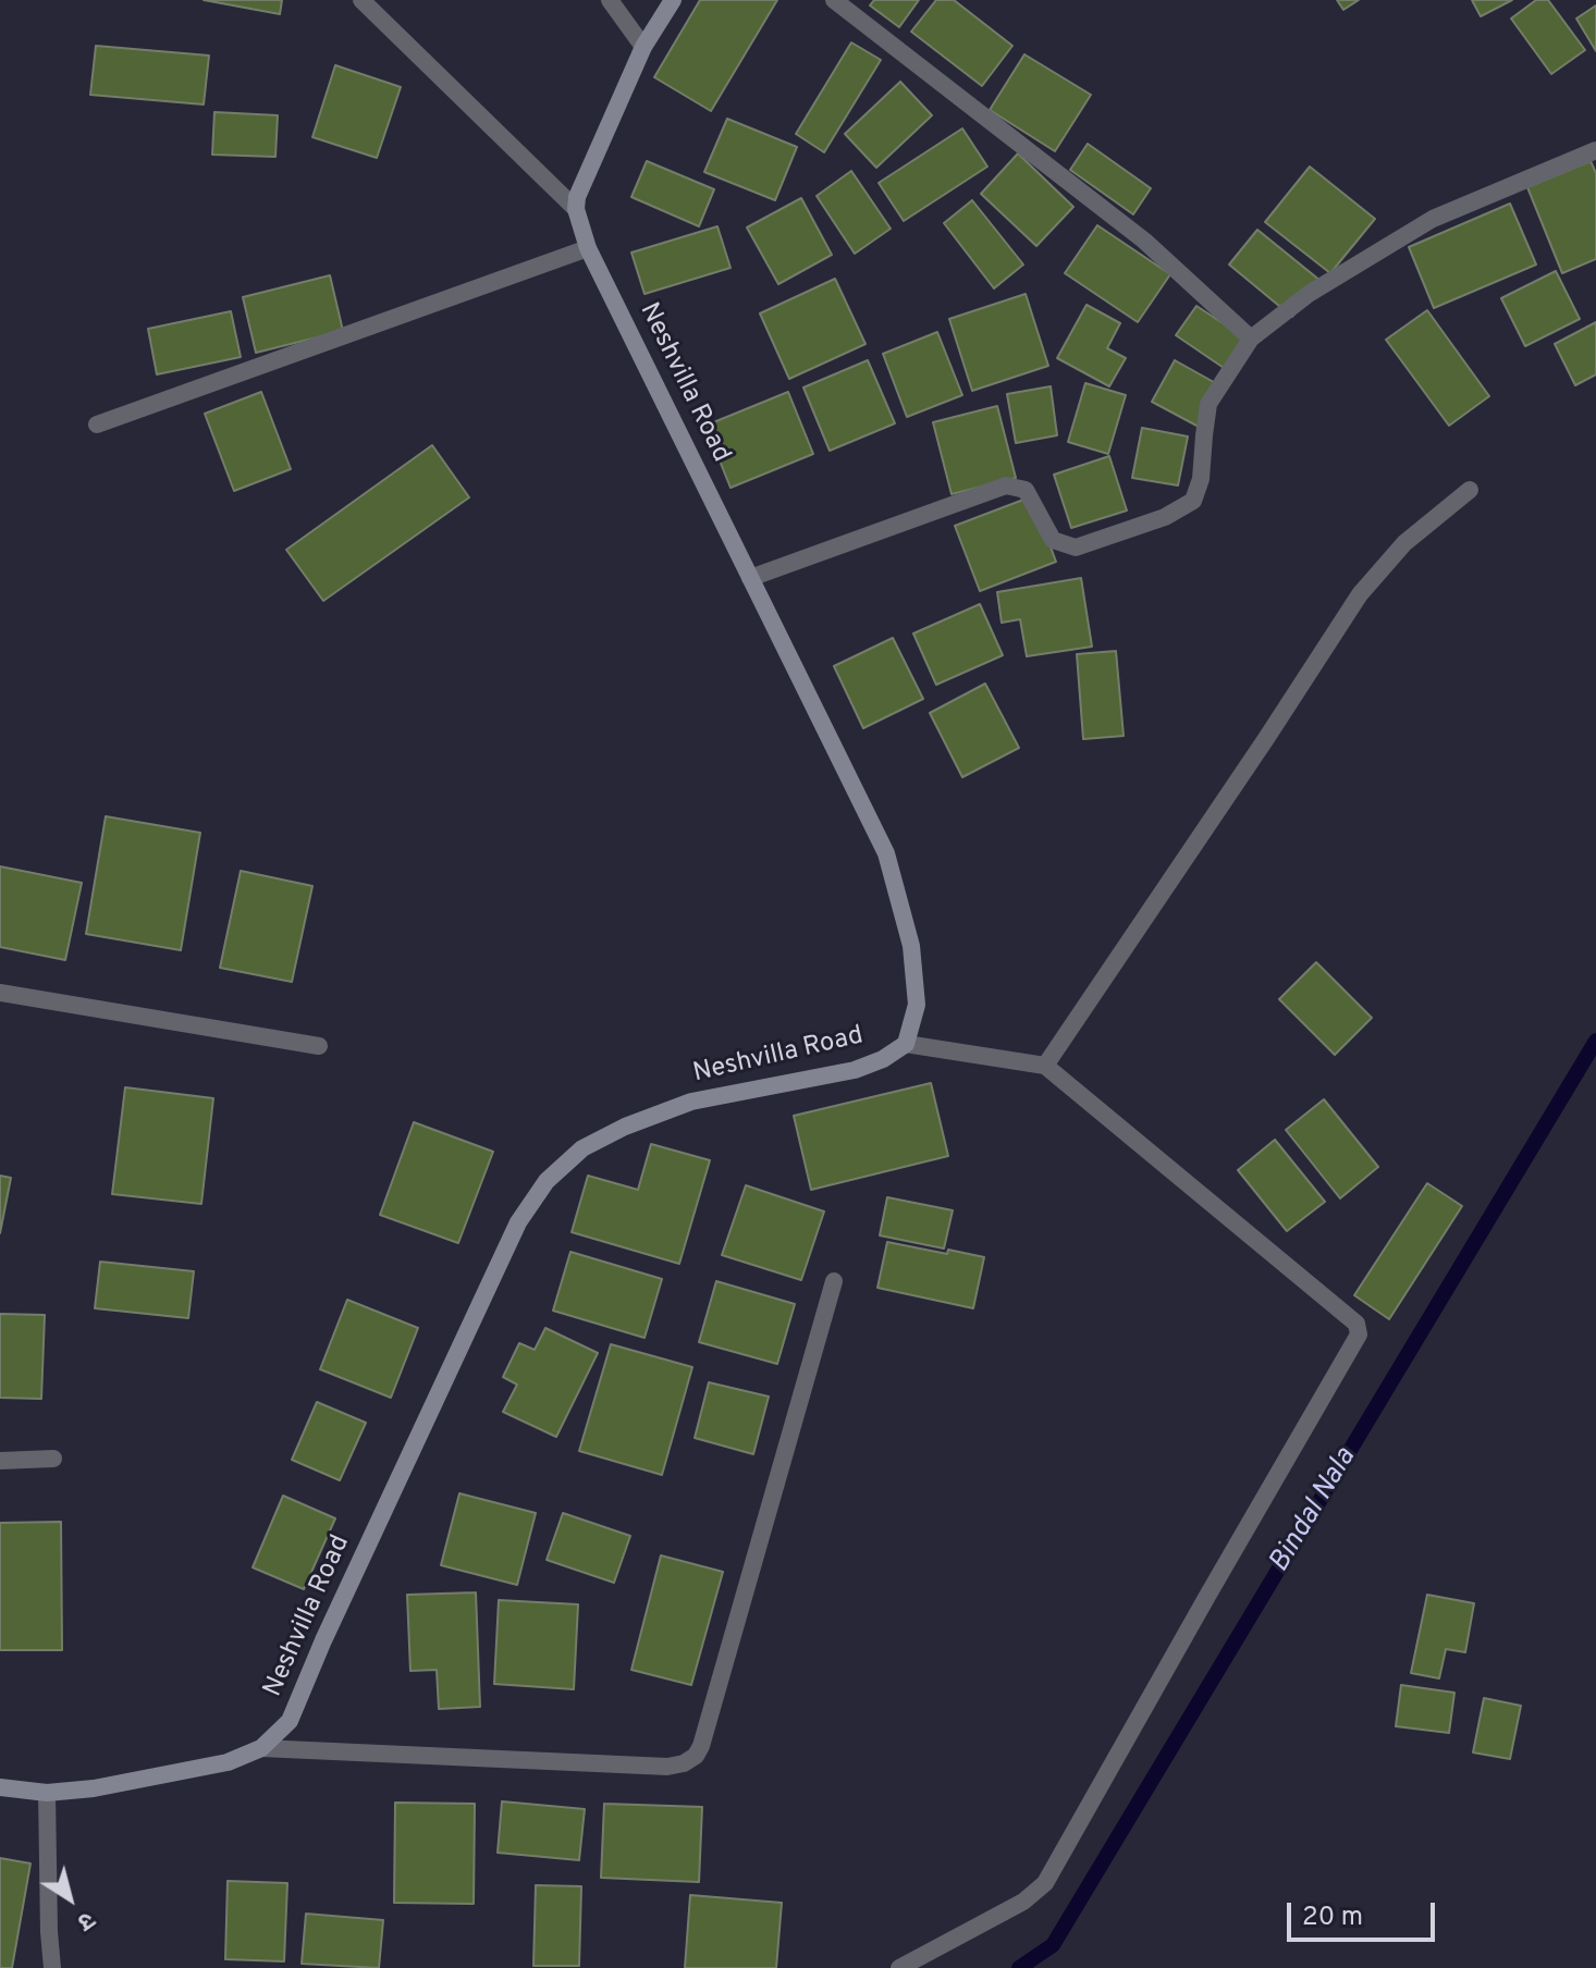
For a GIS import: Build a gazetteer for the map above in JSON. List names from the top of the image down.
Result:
{
  "streets": {
    "street": ["Neshvilla Road"]
  },
  "water": ["Bindal Nala"],
  "scale_bar": "20 m",
  "north": "bottom right"
}
